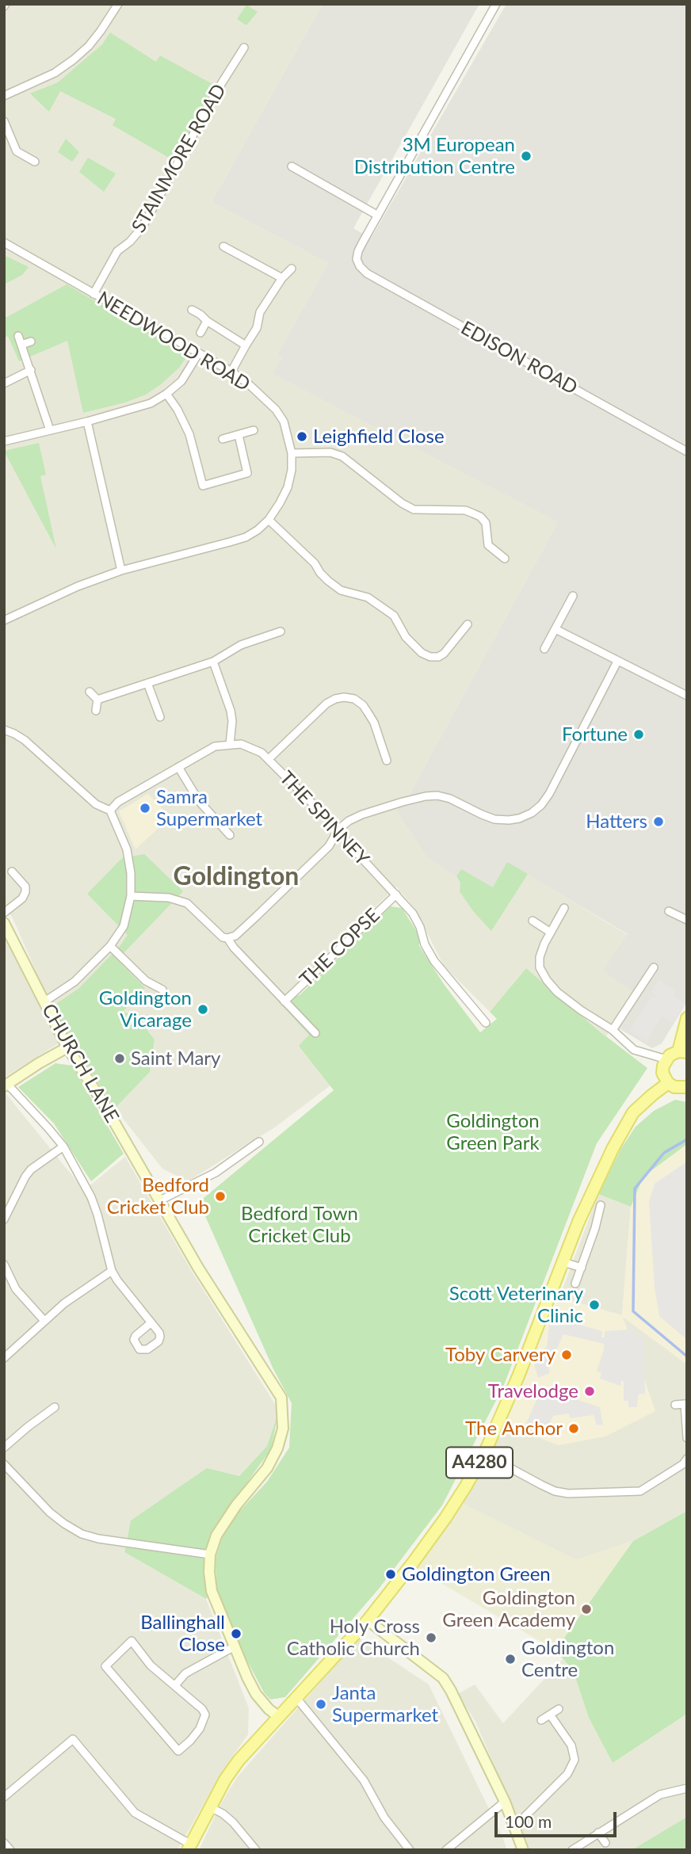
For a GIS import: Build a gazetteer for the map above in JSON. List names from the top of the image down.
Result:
{
  "streets": {
    "main road": ["A4280"],
    "street": [
      "STAINMORE ROAD",
      "NEEDWOOD ROAD",
      "EDISON ROAD",
      "THE SPINNEY",
      "THE COPSE",
      "CHURCH LANE"
    ]
  },
  "crossings": [
    ["STAINMORE ROAD", "NEEDWOOD ROAD"],
    ["THE SPINNEY", "THE COPSE"]
  ],
  "districts": ["Goldington"],
  "parks": ["Goldington Green Park", "Bedford Town Cricket Club"],
  "places": [
    "3M European Distribution Centre",
    "Leighfield Close",
    "Fortune",
    "Samra Supermarket",
    "Hatters",
    "Goldington Vicarage",
    "Saint Mary",
    "Bedford Cricket Club",
    "Scott Veterinary Clinic",
    "Toby Carvery",
    "Travelodge",
    "The Anchor",
    "Goldington Green",
    "Goldington Green Academy",
    "Ballinghall Close",
    "Holy Cross Catholic Church",
    "Goldington Centre",
    "Janta Supermarket"
  ],
  "scale_bar": "100 m"
}
